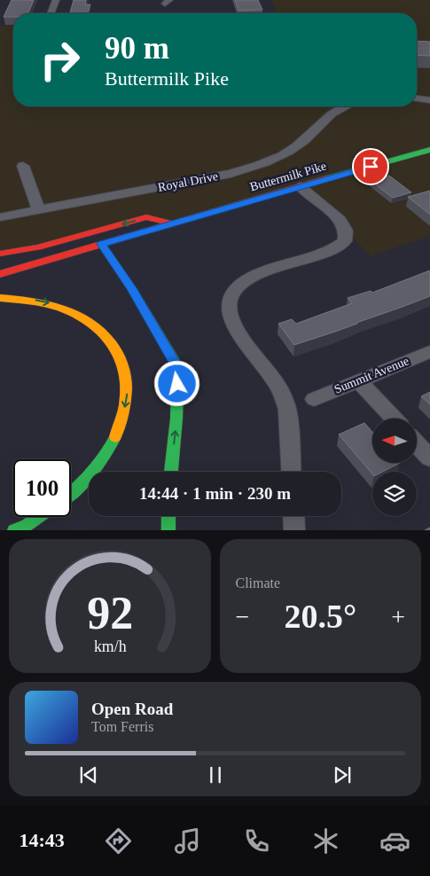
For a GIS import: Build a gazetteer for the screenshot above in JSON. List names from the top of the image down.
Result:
{
  "streets": {
    "main road": ["Buttermilk Pike"],
    "street": ["Royal Drive", "Summit Avenue"]
  },
  "north": "left",
  "page": {
    "turn": ["90 m", "Buttermilk Pike"],
    "limit": "100",
    "trip": "14:44 · 1 min · 230 m",
    "tile": "Climate",
    "heat": ["−", "20.5°", "+"],
    "song": ["Open Road", "Tom Ferris"],
    "tabs": "14:43",
    "gauge": ["92", "km/h"]
  }
}
